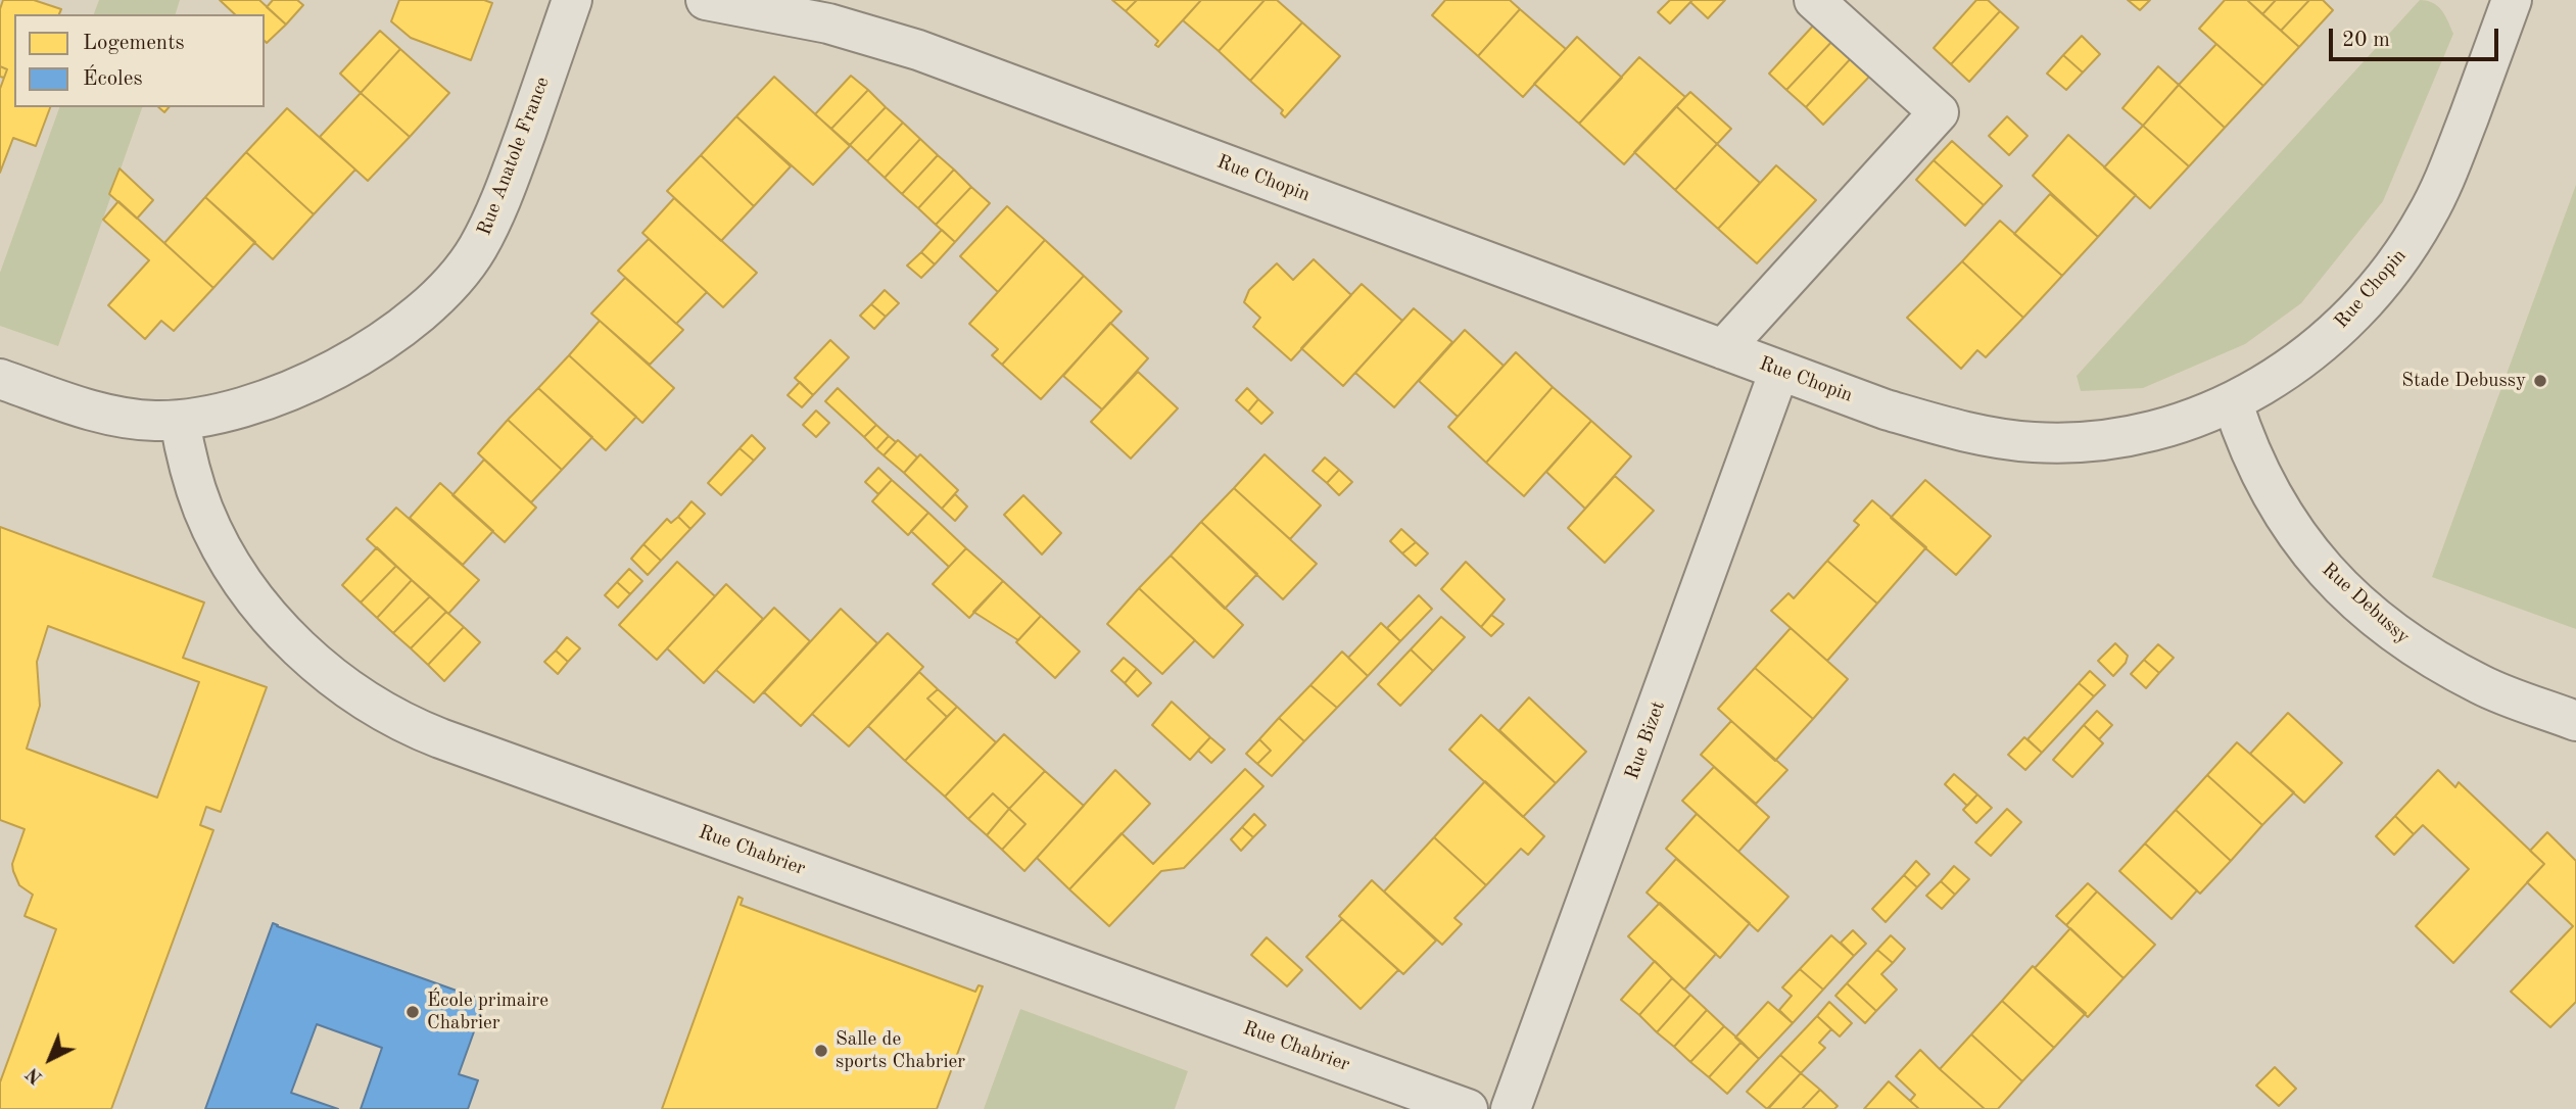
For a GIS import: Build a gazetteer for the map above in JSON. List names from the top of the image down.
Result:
{
  "streets": {
    "street": [
      "Rue Anatole France",
      "Rue Chopin",
      "Rue Debussy",
      "Rue Bizet",
      "Rue Chabrier"
    ]
  },
  "crossings": [
    ["Rue Anatole France", "Rue Chabrier"],
    ["Rue Chopin", "Rue Debussy"],
    ["Rue Chopin", "Rue Bizet"]
  ],
  "places": ["Stade Debussy", "École primaire Chabrier", "Salle de sports Chabrier"],
  "legend": ["Logements", "Écoles"],
  "scale_bar": "20 m",
  "north": "bottom left"
}
